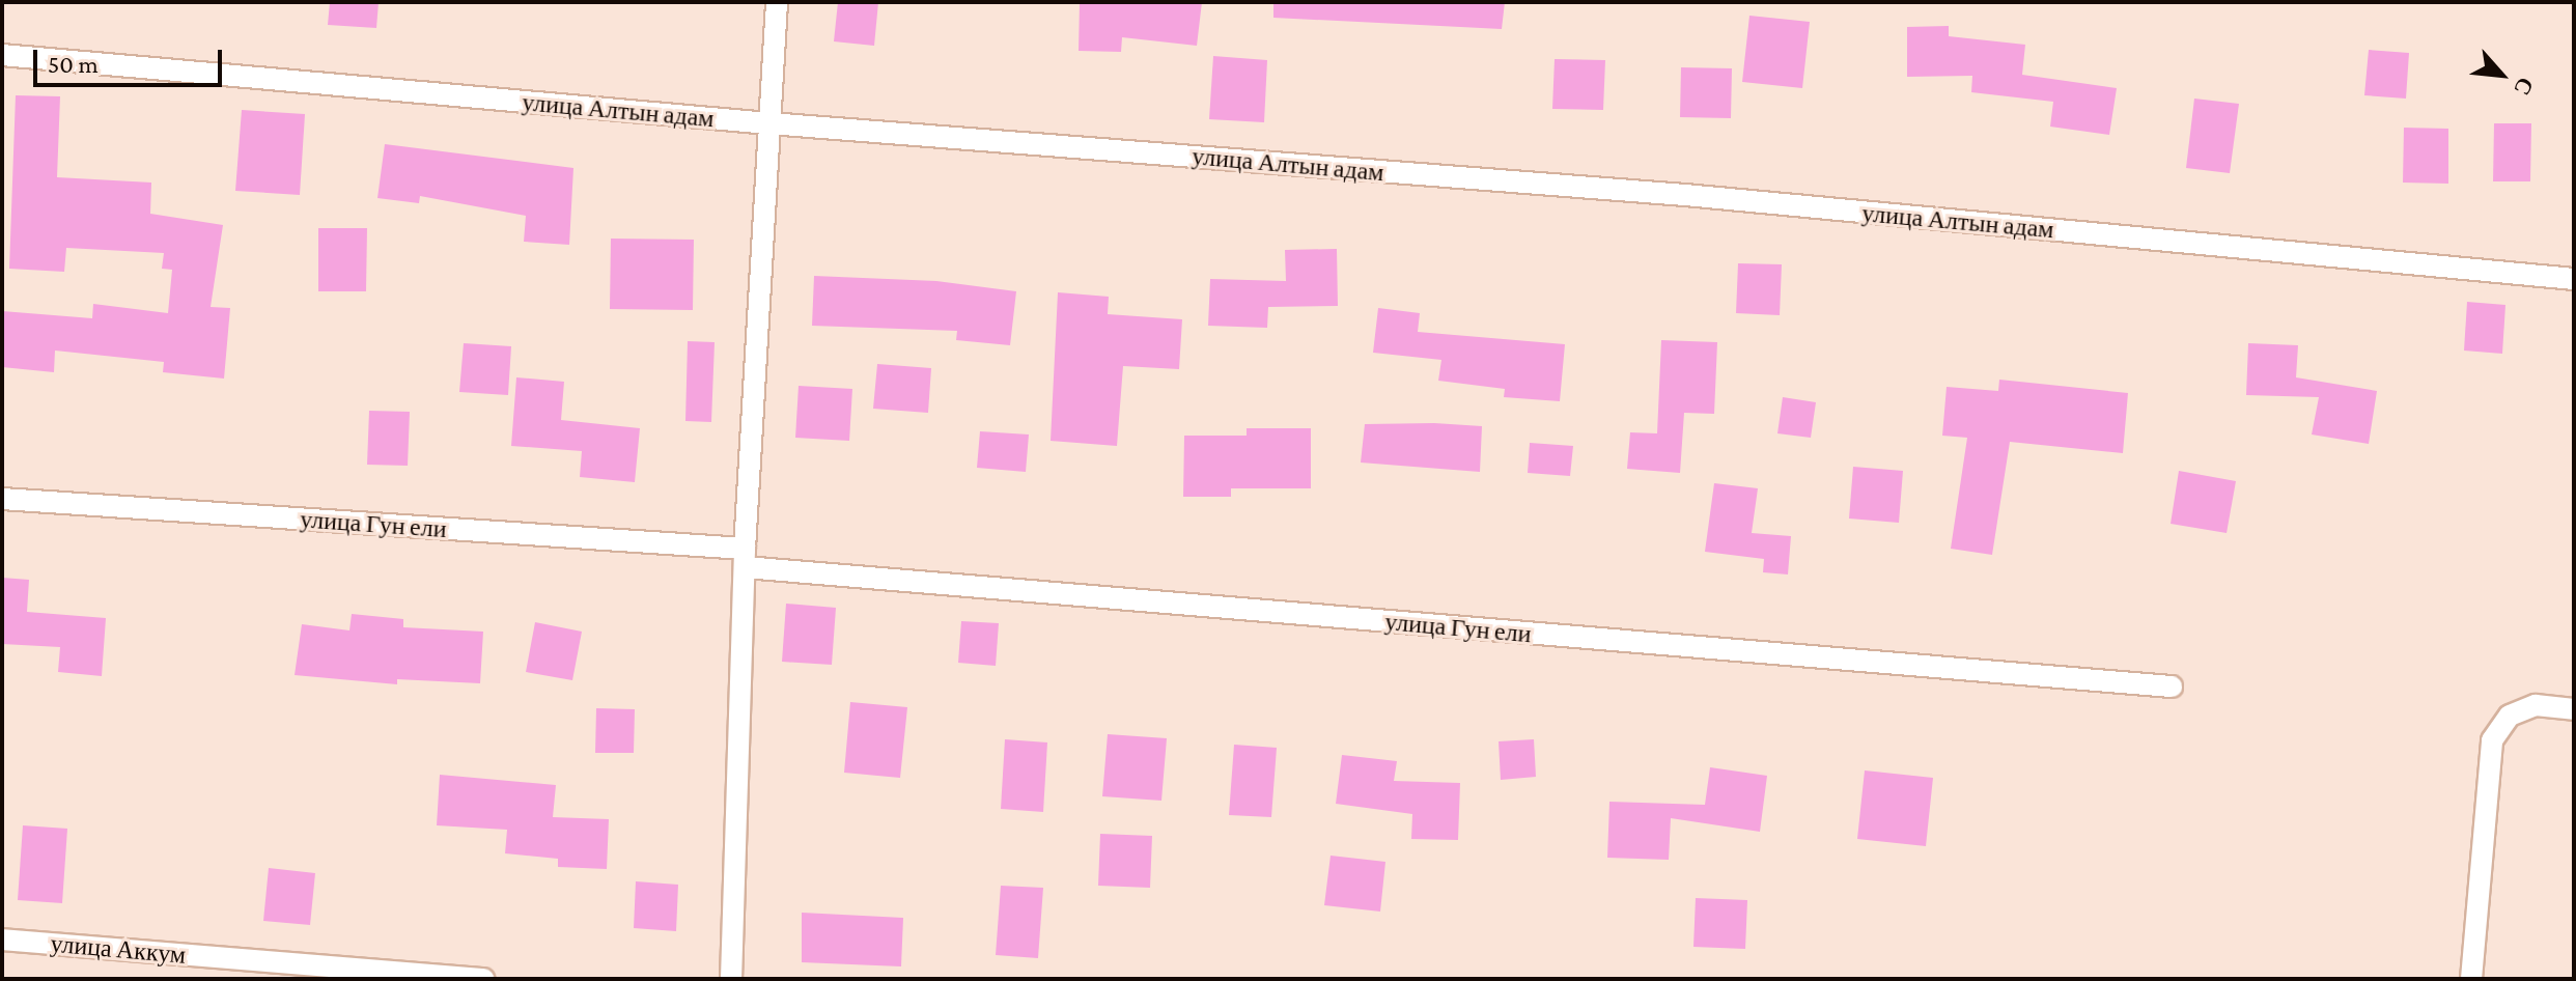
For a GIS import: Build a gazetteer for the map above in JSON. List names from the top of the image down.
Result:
{
  "streets": {
    "street": ["улица Алтын адам", "улица Гун ели", "улица Аккум"]
  },
  "scale_bar": "50 m",
  "north": "bottom right"
}
